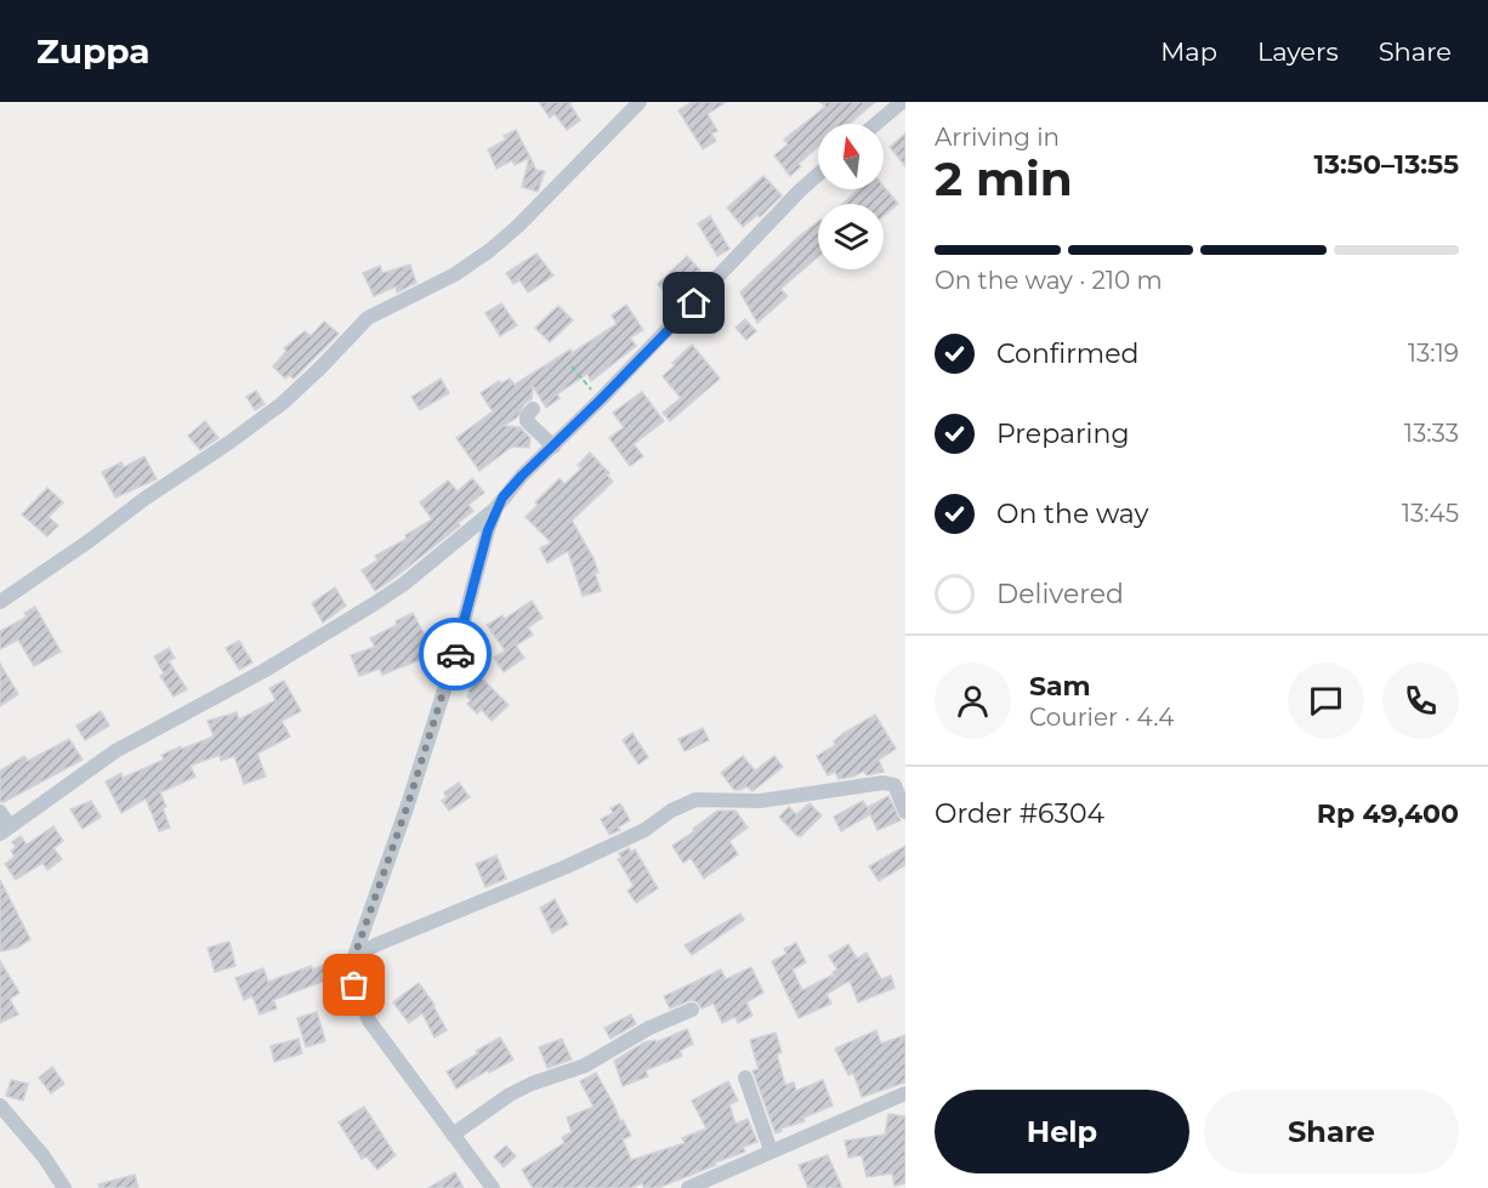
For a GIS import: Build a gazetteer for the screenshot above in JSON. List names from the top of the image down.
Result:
{
  "north": "top",
  "page": {
    "header": "Zuppa",
    "nav": ["Map", "Layers", "Share"],
    "heading": ["2 min", "Arriving in", "13:50–13:55"],
    "panel": [
      "Sam",
      "Courier · 4.4",
      "Order #6304",
      "Rp 49,400"
    ],
    "bar": "On the way · 210 m",
    "list": [
      ["Confirmed", "13:19"],
      ["Preparing", "13:33"],
      ["On the way", "13:45"],
      "Delivered"
    ],
    "buttons": ["Help", "Share"]
  }
}
